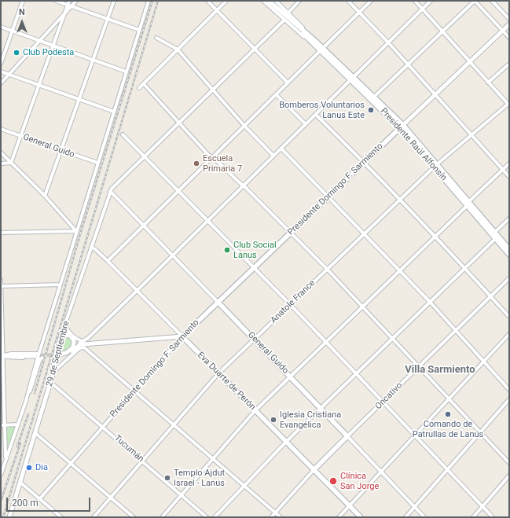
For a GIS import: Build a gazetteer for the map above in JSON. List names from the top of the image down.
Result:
{
  "streets": {
    "main road": [
      "Presidente Raúl Alfonsín",
      "General Guido",
      "Presidente Domingo F. Sarmiento",
      "Eva Duarte de Perón",
      "Oncativo"
    ],
    "street": ["Anatole France", "29 de Septiembre", "Tucumán"]
  },
  "crossings": [
    ["Presidente Raúl Alfonsín", "Presidente Domingo F. Sarmiento"],
    ["Presidente Raúl Alfonsín", "Anatole France"],
    ["General Guido", "Presidente Domingo F. Sarmiento"],
    ["General Guido", "Anatole France"],
    ["General Guido", "29 de Septiembre"],
    ["General Guido", "Oncativo"],
    ["Presidente Domingo F. Sarmiento", "Eva Duarte de Perón"],
    ["Presidente Domingo F. Sarmiento", "Tucumán"],
    ["Anatole France", "Eva Duarte de Perón"],
    ["Anatole France", "Tucumán"],
    ["29 de Septiembre", "Eva Duarte de Perón"],
    ["29 de Septiembre", "Tucumán"],
    ["Eva Duarte de Perón", "Oncativo"]
  ],
  "districts": ["Villa Sarmiento"],
  "places": [
    "Club Podesta",
    "Bomberos Voluntarios Lanus Este",
    "Escuela Primaria 7",
    "Club Social Lanus",
    "Comando de Patrullas de Lanús",
    "Iglesia Cristiana Evangélica",
    "Dia",
    "Templo Ajdut Israel - Lanús",
    "Clínica San Jorge"
  ],
  "scale_bar": "200 m",
  "north": "top"
}
